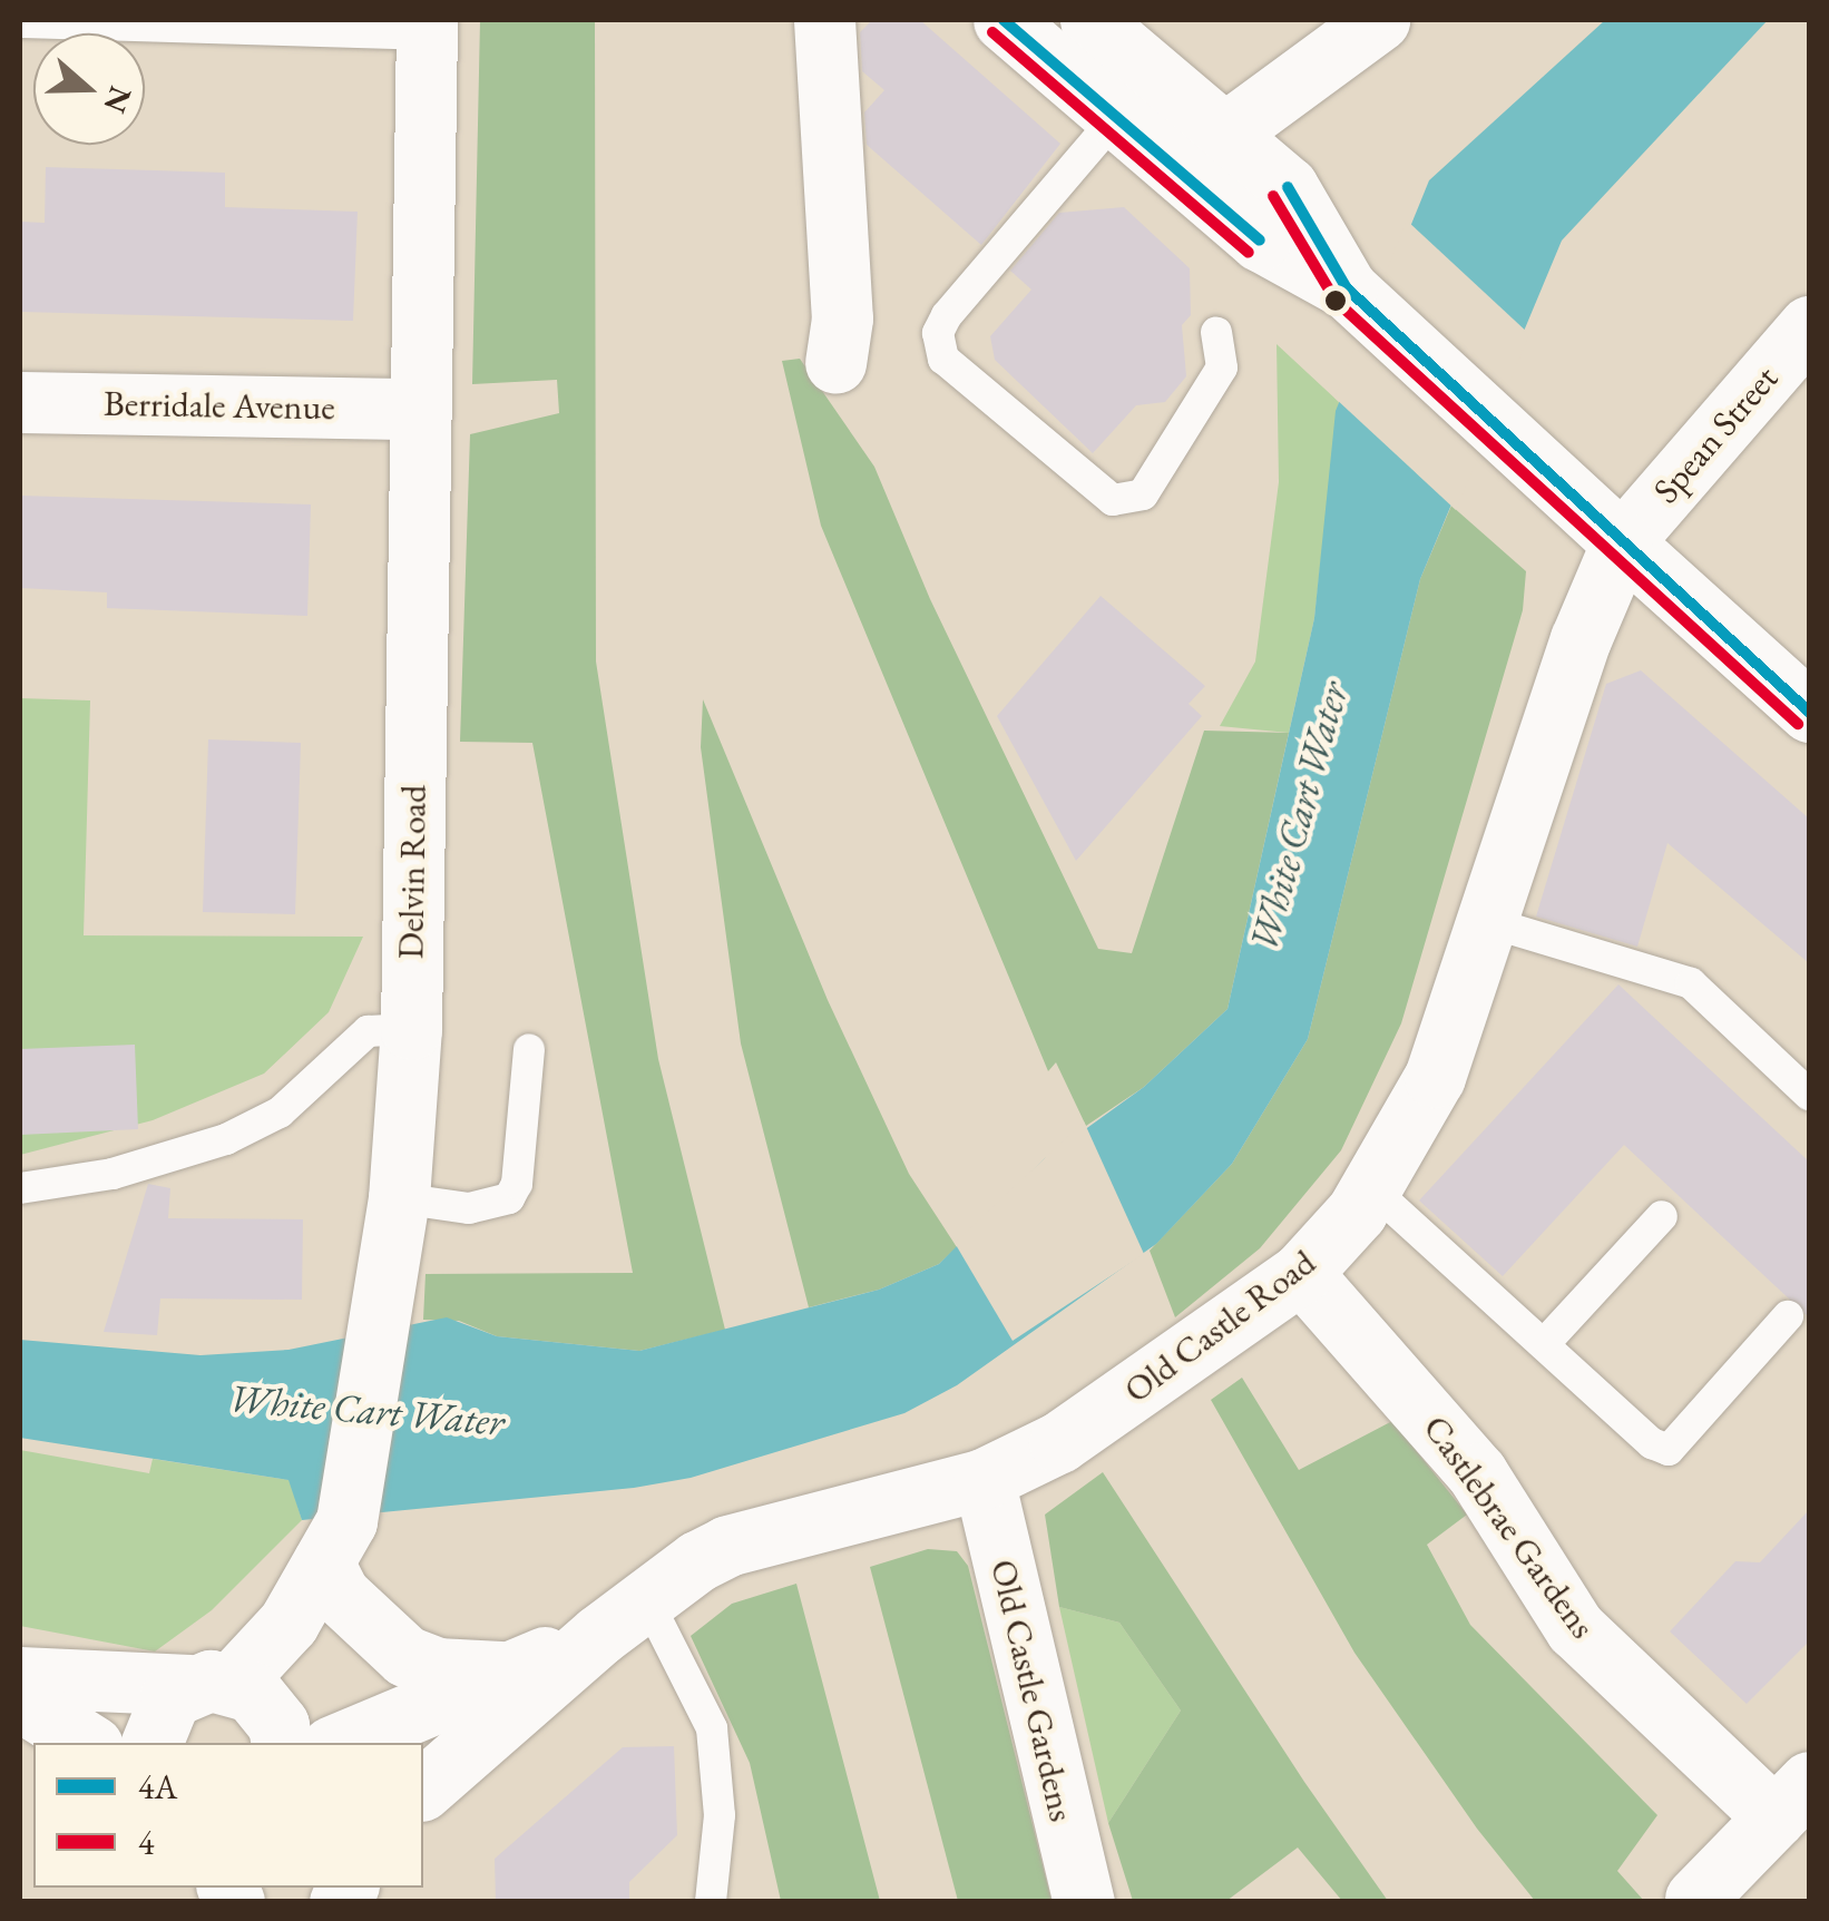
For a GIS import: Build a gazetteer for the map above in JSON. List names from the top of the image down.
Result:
{
  "streets": {
    "main road": [
      "Berridale Avenue",
      "Spean Street",
      "Delvin Road",
      "Old Castle Road",
      "Castlebrae Gardens",
      "Old Castle Gardens"
    ]
  },
  "crossings": [
    ["Berridale Avenue", "Delvin Road"],
    ["Spean Street", "Old Castle Road"],
    ["Delvin Road", "Old Castle Road"],
    ["Old Castle Road", "Castlebrae Gardens"],
    ["Old Castle Road", "Old Castle Gardens"]
  ],
  "water": ["White Cart Water"],
  "lines": ["transit line 4A", "transit line 4"],
  "legend": ["4A", "4"],
  "north": "right"
}
